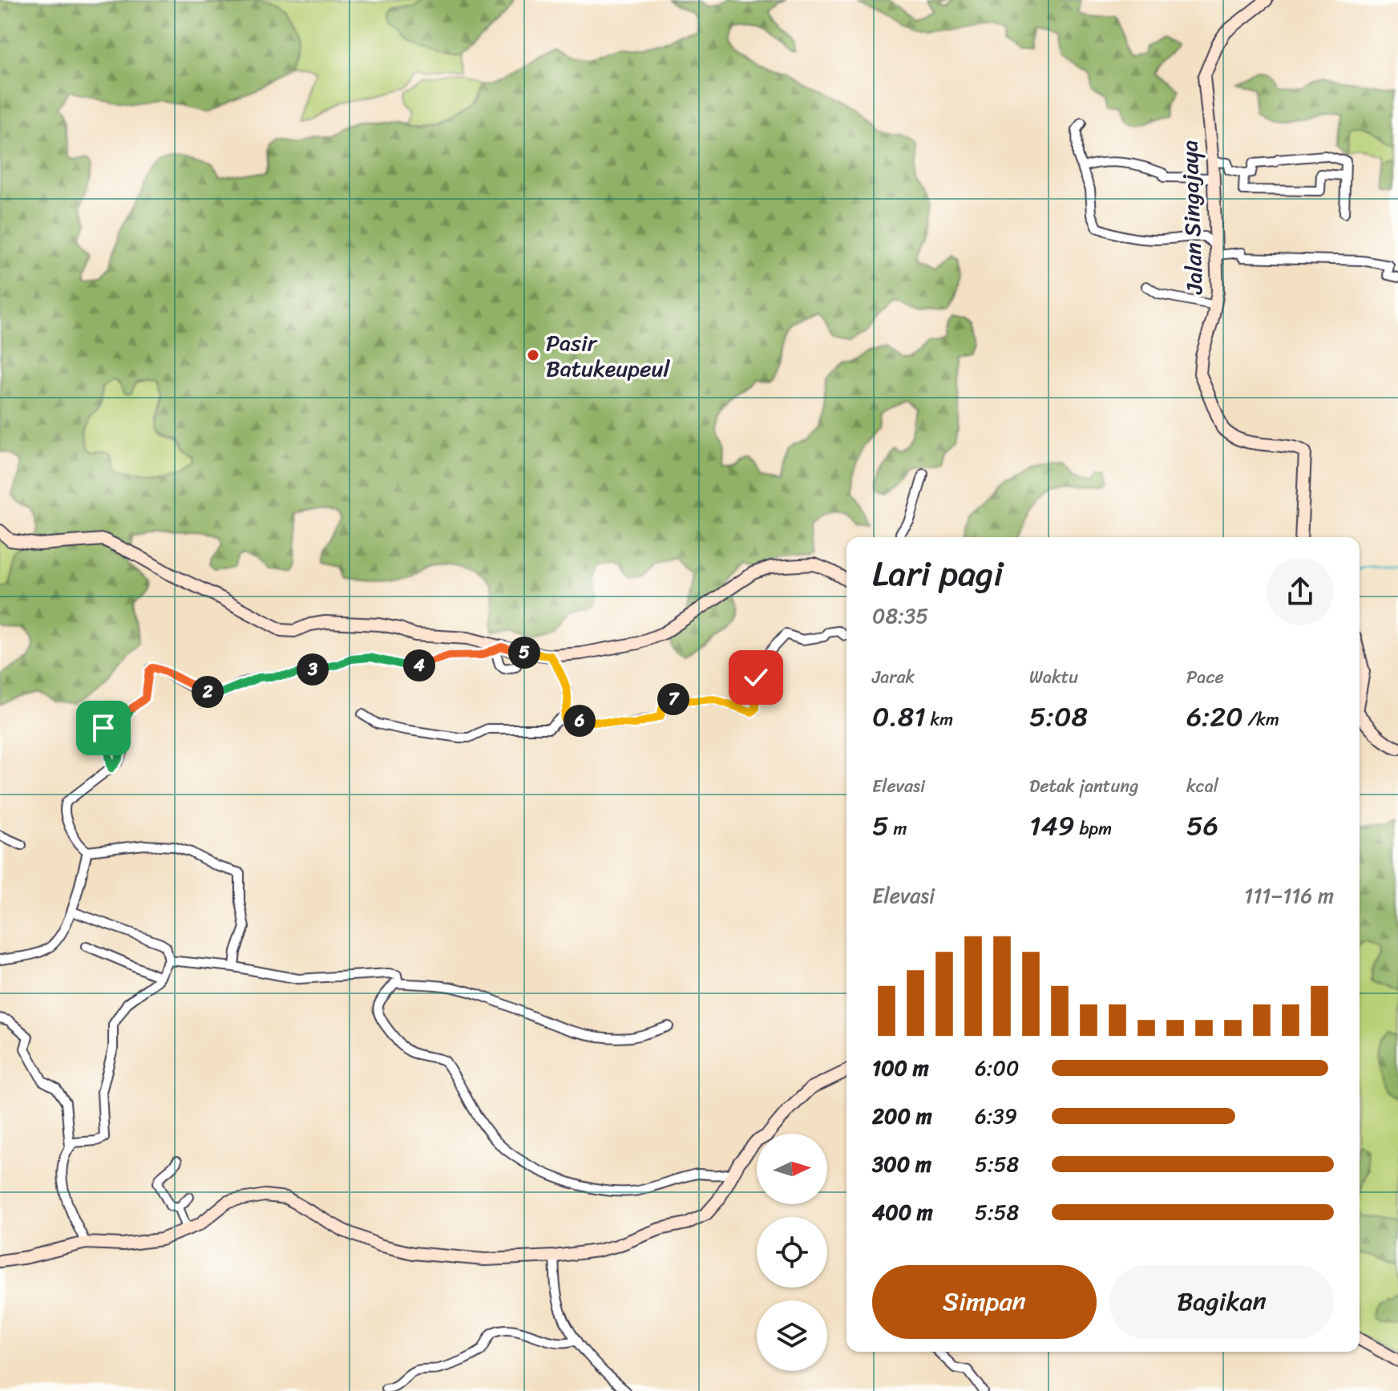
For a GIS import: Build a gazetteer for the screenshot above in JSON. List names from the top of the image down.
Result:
{
  "streets": {
    "street": ["Jalan Singajaya"]
  },
  "places": ["Pasir Batukeupeul"],
  "north": "right",
  "page": {
    "heading": ["Lari pagi", "08:35"],
    "pins": [
      "5",
      "4",
      "3",
      "2",
      "7",
      "6"
    ],
    "stats": [
      ["Jarak", "0.81 km"],
      ["Waktu", "5:08"],
      ["Pace", "6:20 /km"],
      ["Elevasi", "5 m"],
      ["Detak jantung", "149 bpm"],
      ["kcal", "56"]
    ],
    "chart": ["Elevasi", "111–116 m"],
    "list": [
      {
        "name": "100 m",
        "note": "6:00"
      },
      {
        "name": "200 m",
        "note": "6:39"
      },
      {
        "name": "300 m",
        "note": "5:58"
      },
      {
        "name": "400 m",
        "note": "5:58"
      }
    ],
    "buttons": ["Simpan", "Bagikan"]
  }
}
